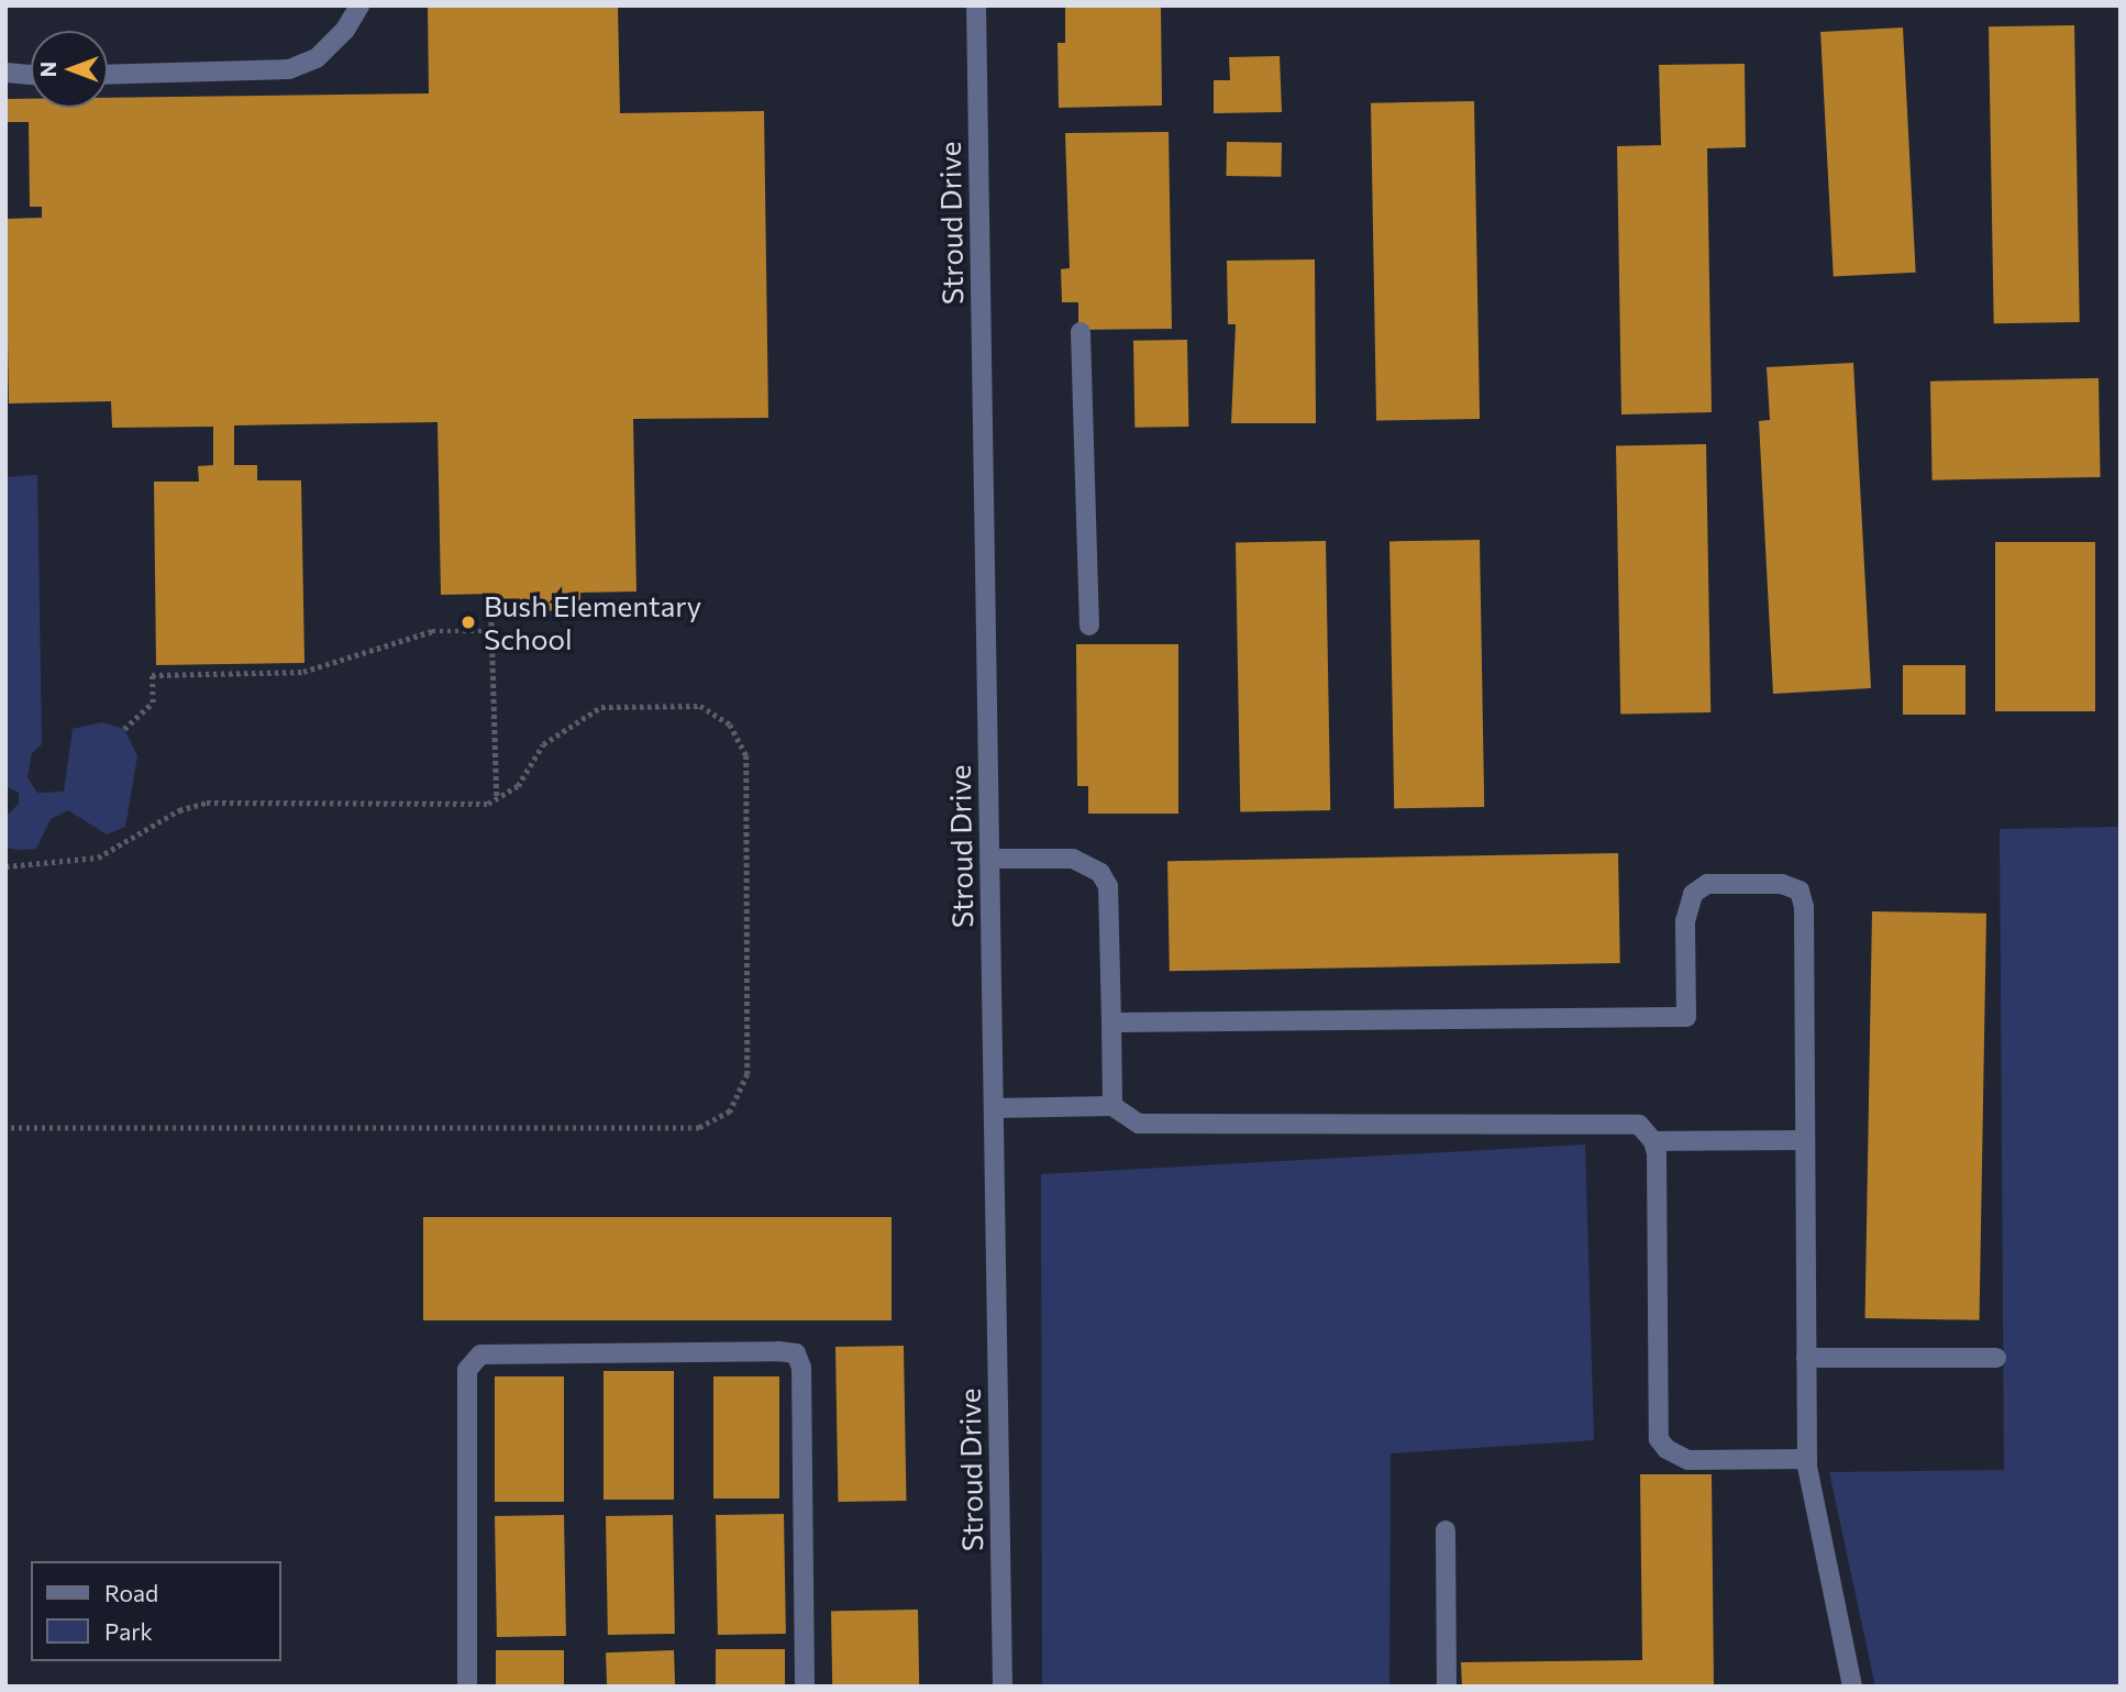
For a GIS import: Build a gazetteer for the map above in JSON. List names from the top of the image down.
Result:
{
  "streets": {
    "street": ["Stroud Drive"]
  },
  "places": ["Bush Elementary School"],
  "legend": ["Road", "Park"],
  "north": "left"
}
